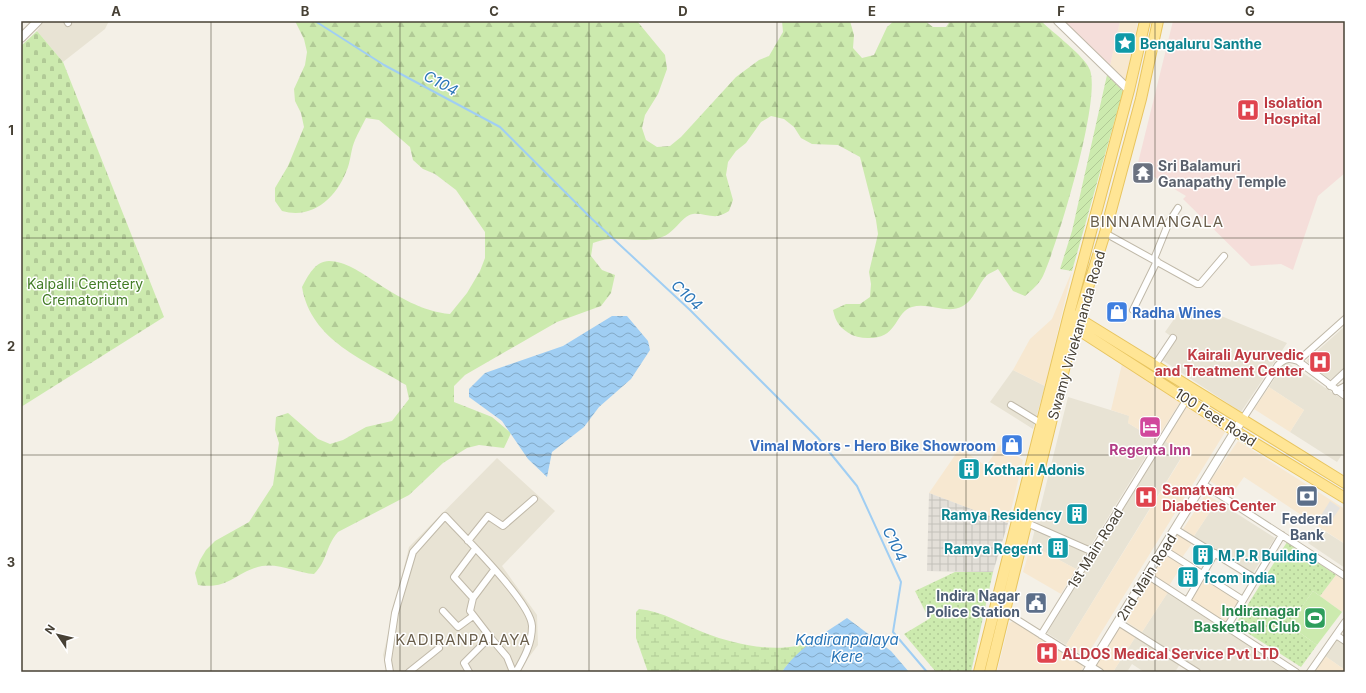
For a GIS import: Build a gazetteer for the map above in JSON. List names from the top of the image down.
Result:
{
  "streets": {
    "main road": ["Swamy Vivekananda Road", "100 Feet Road"],
    "street": ["1st Main Road", "2nd Main Road"]
  },
  "crossings": [
    ["Swamy Vivekananda Road", "100 Feet Road"],
    ["100 Feet Road", "1st Main Road"],
    ["100 Feet Road", "2nd Main Road"]
  ],
  "districts": ["BINNAMANGALA", "KADIRANPALAYA"],
  "water": ["C104", "Kadiranpalaya Kere"],
  "parks": ["Kalpalli Cemetery Crematorium"],
  "places": {
    "place": ["Bengaluru Santhe"],
    "hospital": [
      "Isolation Hospital",
      "Kairali Ayurvedic and Treatment Center",
      "Samatvam Diabeties Center",
      "ALDOS Medical Service Pvt LTD"
    ],
    "temple": ["Sri Balamuri Ganapathy Temple"],
    "shop": ["Radha Wines", "Vimal Motors - Hero Bike Showroom"],
    "hotel": ["Regenta Inn"],
    "building": [
      "Kothari Adonis",
      "Ramya Residency",
      "Ramya Regent",
      "M.P.R Building",
      "fcom india"
    ],
    "bank": ["Federal Bank"],
    "public building": ["Indira Nagar Police Station"],
    "sports": ["Indiranagar Basketball Club"]
  },
  "north": "top left",
  "grid": {
    "columns": [
      "A",
      "B",
      "C",
      "D",
      "E",
      "F",
      "G"
    ],
    "rows": ["1", "2", "3"]
  }
}
